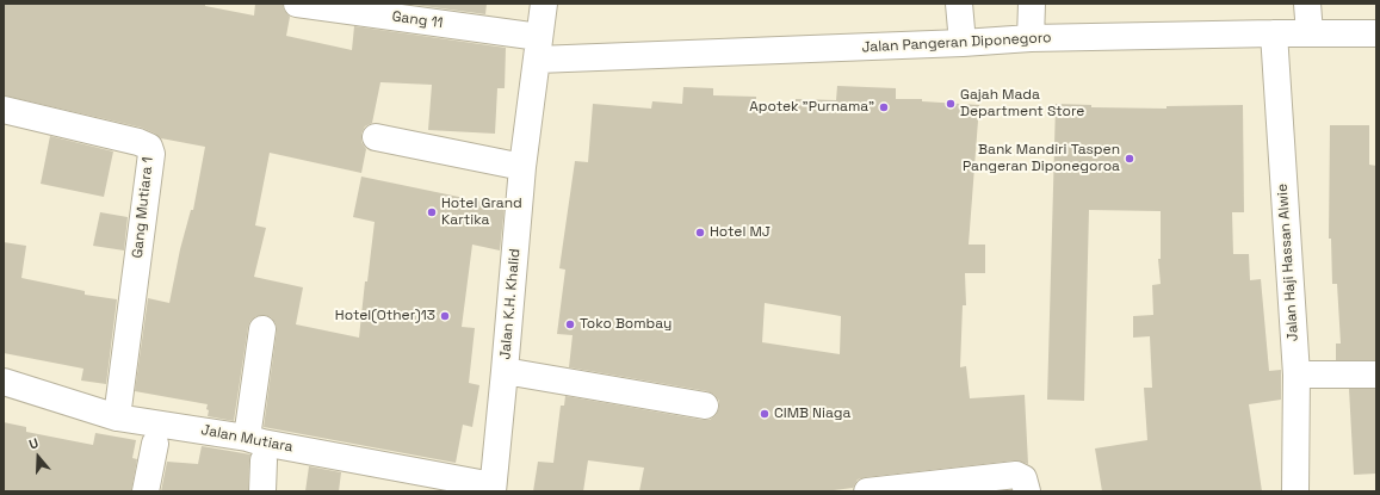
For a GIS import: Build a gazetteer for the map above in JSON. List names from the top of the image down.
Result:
{
  "streets": {
    "street": [
      "Gang 11",
      "Jalan Pangeran Diponegoro",
      "Gang Mutiara 1",
      "Jalan Haji Hassan Alwie",
      "Jalan K.H. Khalid",
      "Jalan Mutiara"
    ]
  },
  "crossings": [
    ["Gang 11", "Jalan Pangeran Diponegoro"],
    ["Gang 11", "Jalan K.H. Khalid"],
    ["Jalan Pangeran Diponegoro", "Jalan Haji Hassan Alwie"],
    ["Jalan Pangeran Diponegoro", "Jalan K.H. Khalid"],
    ["Gang Mutiara 1", "Jalan Mutiara"],
    ["Jalan K.H. Khalid", "Jalan Mutiara"]
  ],
  "places": [
    "Gajah Mada Department Store",
    "Apotek \"Purnama\"",
    "Bank Mandiri Taspen Pangeran Diponegoroa",
    "Hotel Grand Kartika",
    "Hotel MJ",
    "Hotel(Other)13",
    "Toko Bombay",
    "CIMB Niaga"
  ],
  "north": "top"
}
